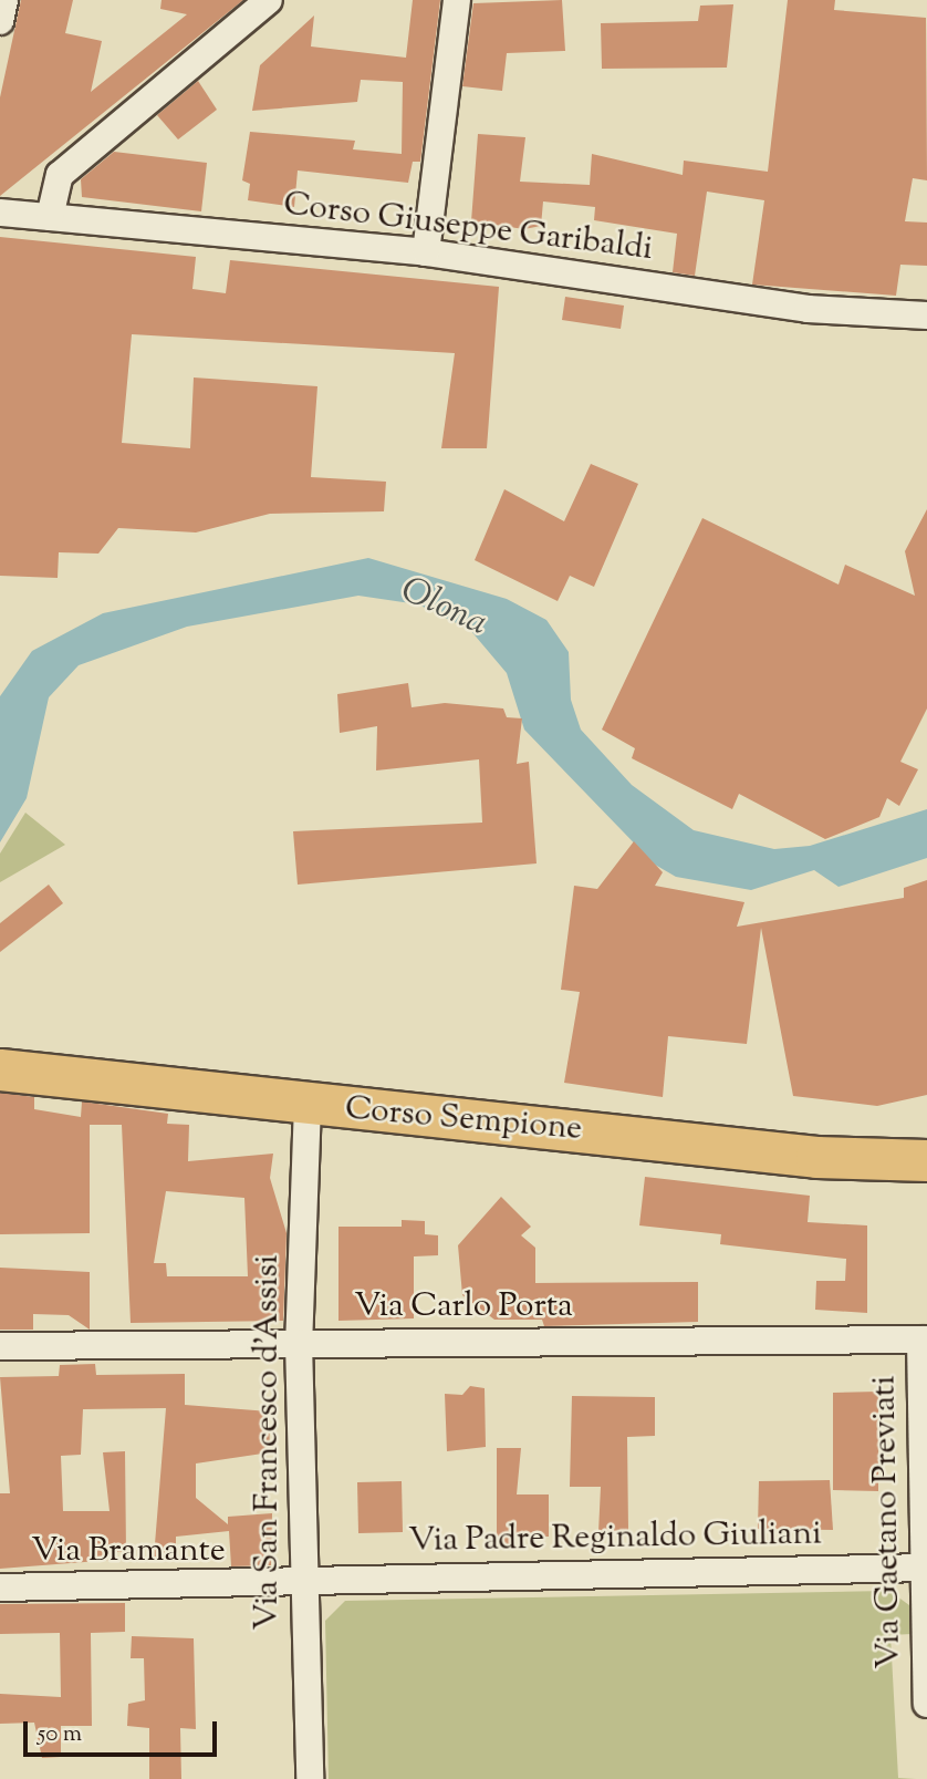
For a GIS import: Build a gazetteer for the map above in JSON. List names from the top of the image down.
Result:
{
  "streets": {
    "main road": ["Corso Sempione"],
    "street": [
      "Corso Giuseppe Garibaldi",
      "Via Carlo Porta",
      "Via San Francesco d'Assisi",
      "Via Gaetano Previati",
      "Via Padre Reginaldo Giuliani",
      "Via Bramante"
    ]
  },
  "crossings": [
    ["Corso Sempione", "Via San Francesco d'Assisi"],
    ["Via Carlo Porta", "Via San Francesco d'Assisi"],
    ["Via Carlo Porta", "Via Gaetano Previati"],
    ["Via San Francesco d'Assisi", "Via Padre Reginaldo Giuliani"],
    ["Via San Francesco d'Assisi", "Via Bramante"],
    ["Via Gaetano Previati", "Via Padre Reginaldo Giuliani"],
    ["Via Padre Reginaldo Giuliani", "Via Bramante"]
  ],
  "water": ["Olona"],
  "scale_bar": "50 m"
}
